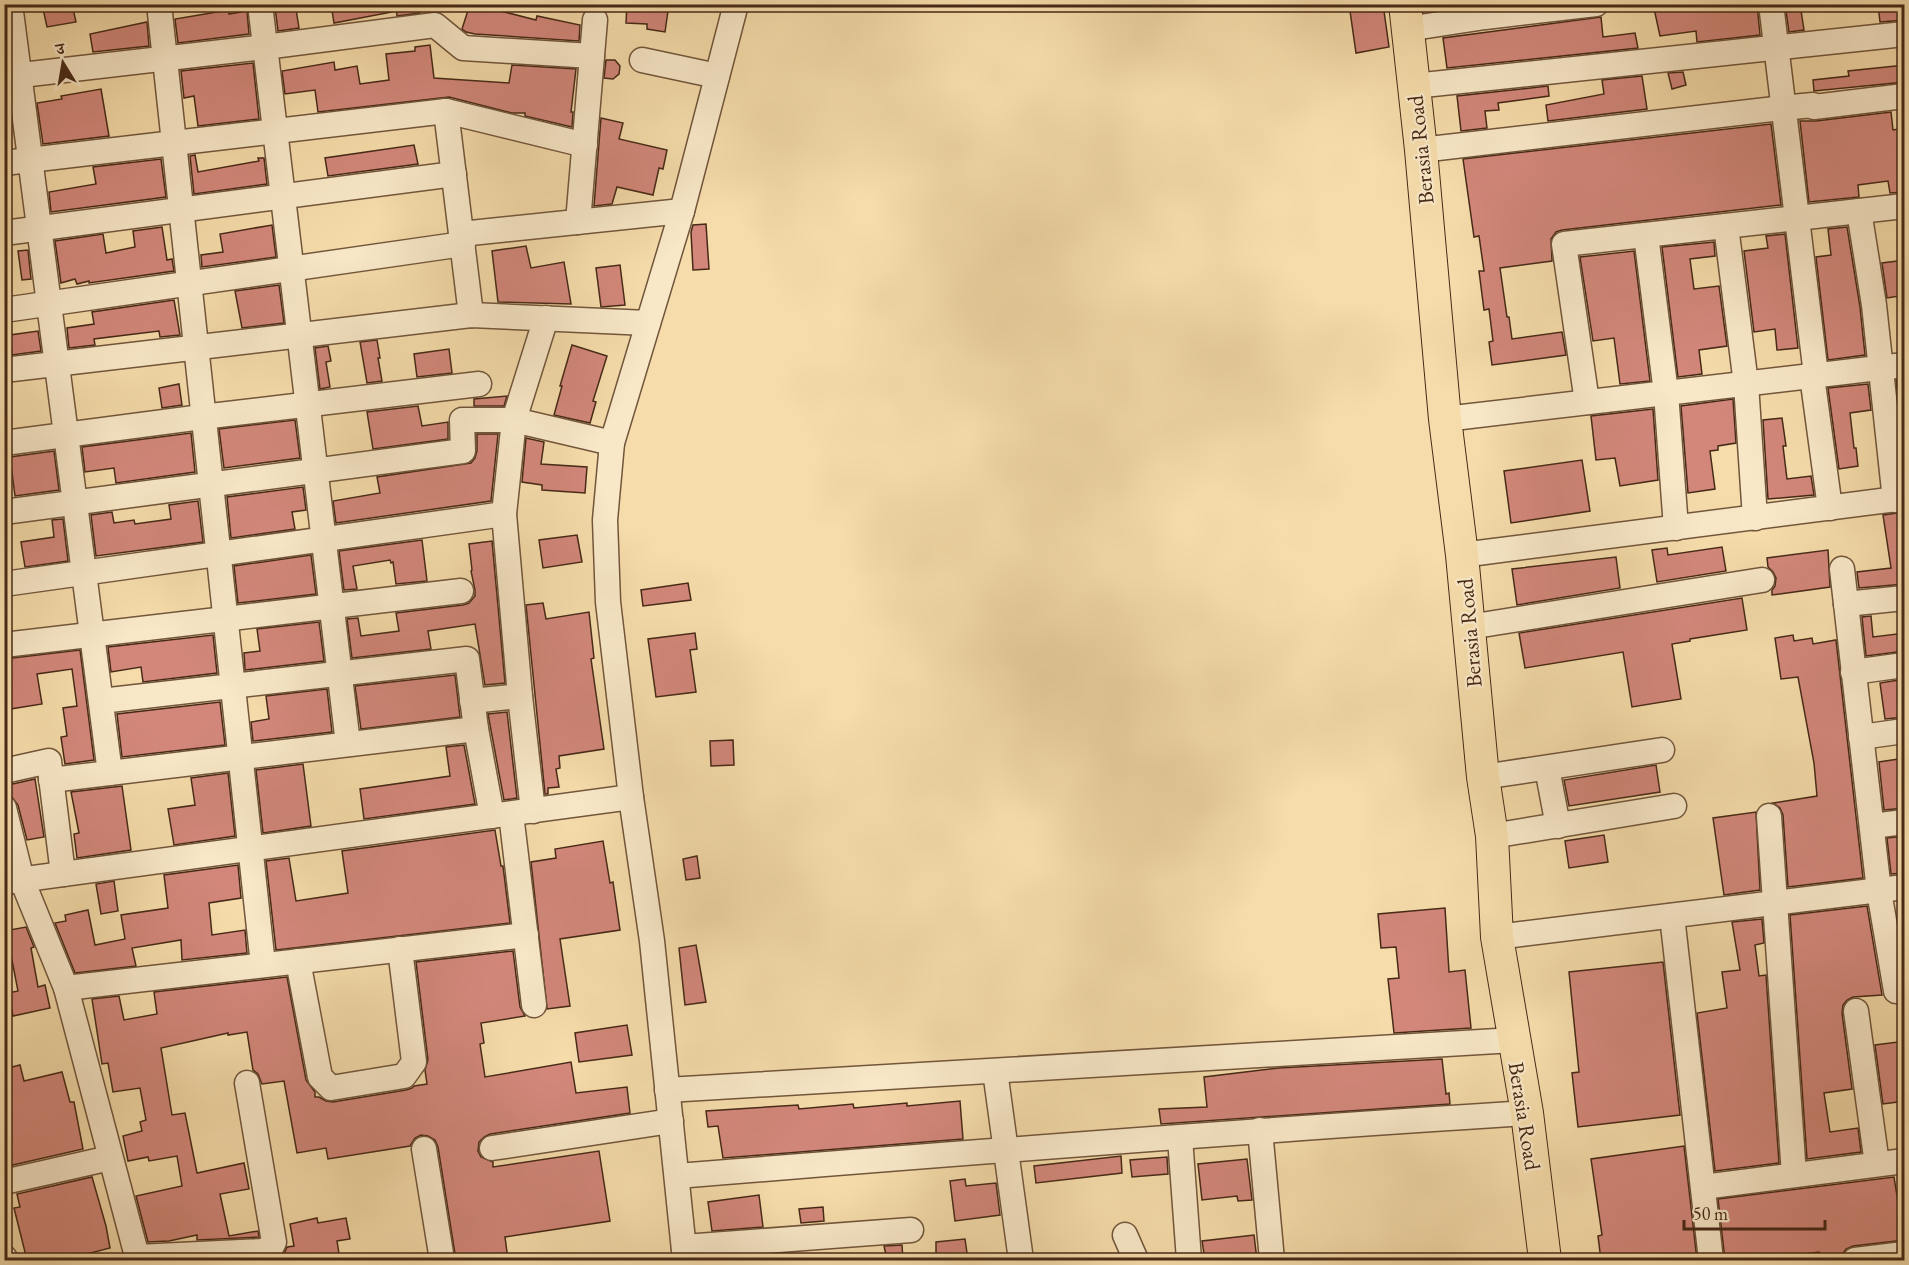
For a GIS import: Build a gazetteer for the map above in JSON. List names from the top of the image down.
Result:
{
  "streets": {
    "main road": ["Berasia Road"]
  },
  "scale_bar": "50 m",
  "north": "top"
}
